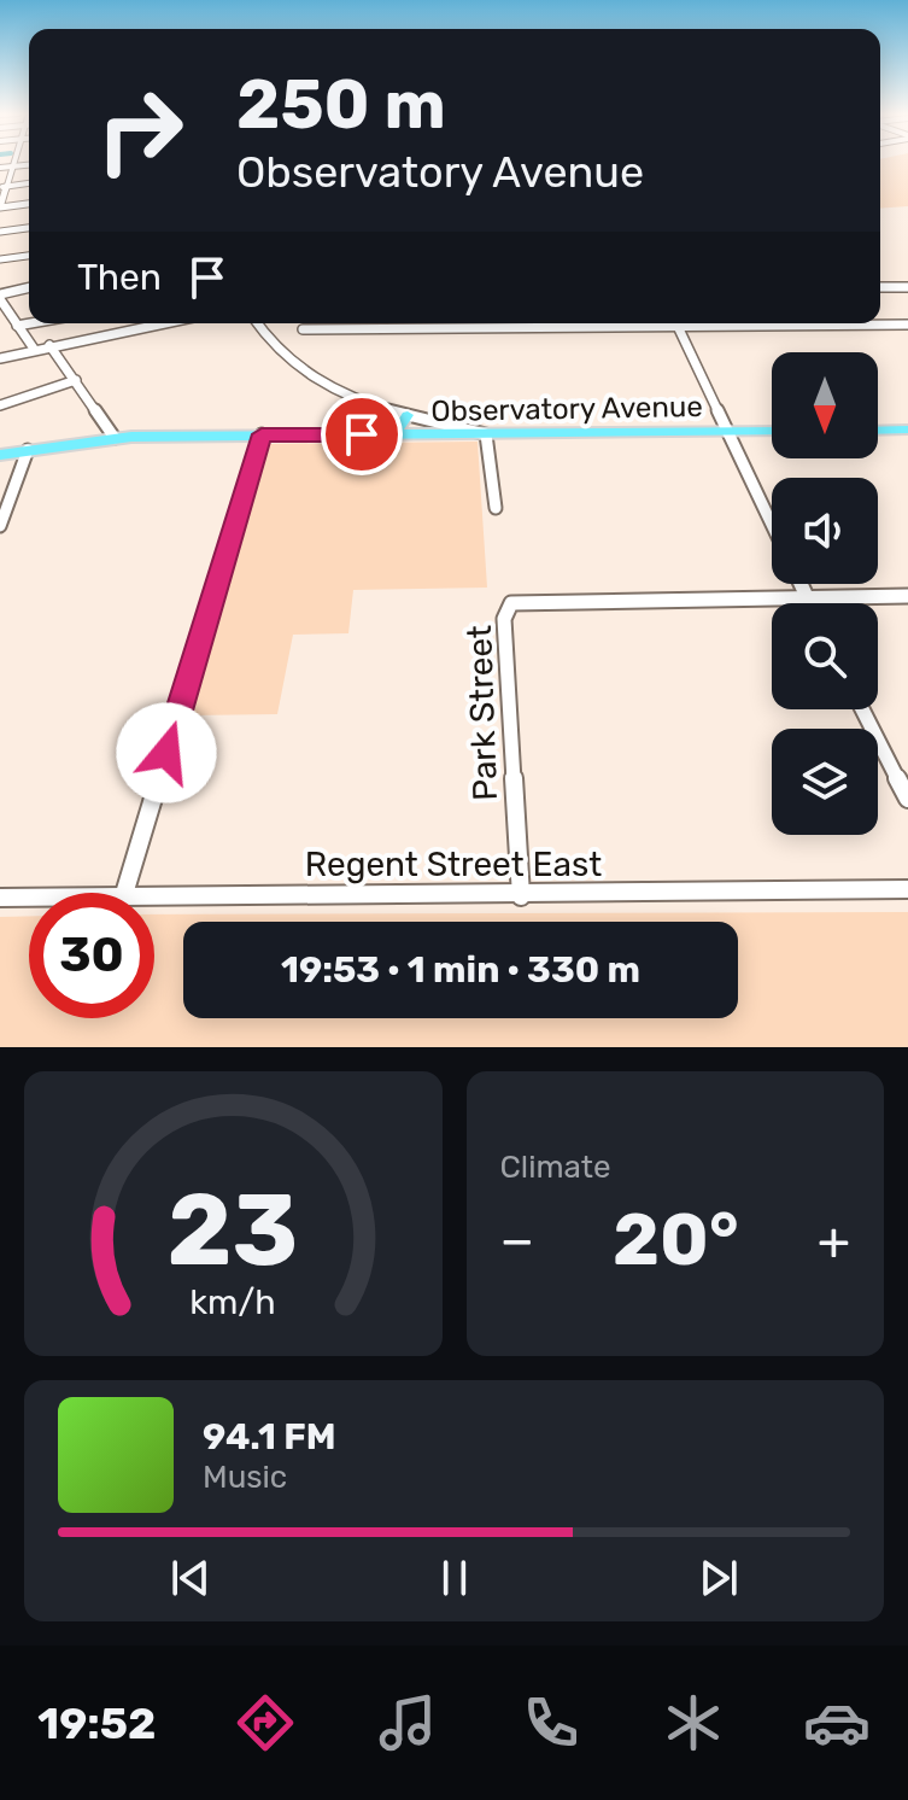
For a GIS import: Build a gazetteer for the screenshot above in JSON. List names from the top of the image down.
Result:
{
  "streets": {
    "main road": ["Observatory Avenue"],
    "street": ["Park Street", "Regent Street East"]
  },
  "crossings": [
    ["Park Street", "Regent Street East"]
  ],
  "north": "bottom",
  "page": {
    "turn": ["250 m", "Observatory Avenue"],
    "then": "Then",
    "limit": "30",
    "trip": "19:53 · 1 min · 330 m",
    "tile": "Climate",
    "heat": ["−", "20°", "+"],
    "song": ["94.1 FM", "Music"],
    "tabs": "19:52",
    "gauge": ["23", "km/h"]
  }
}
